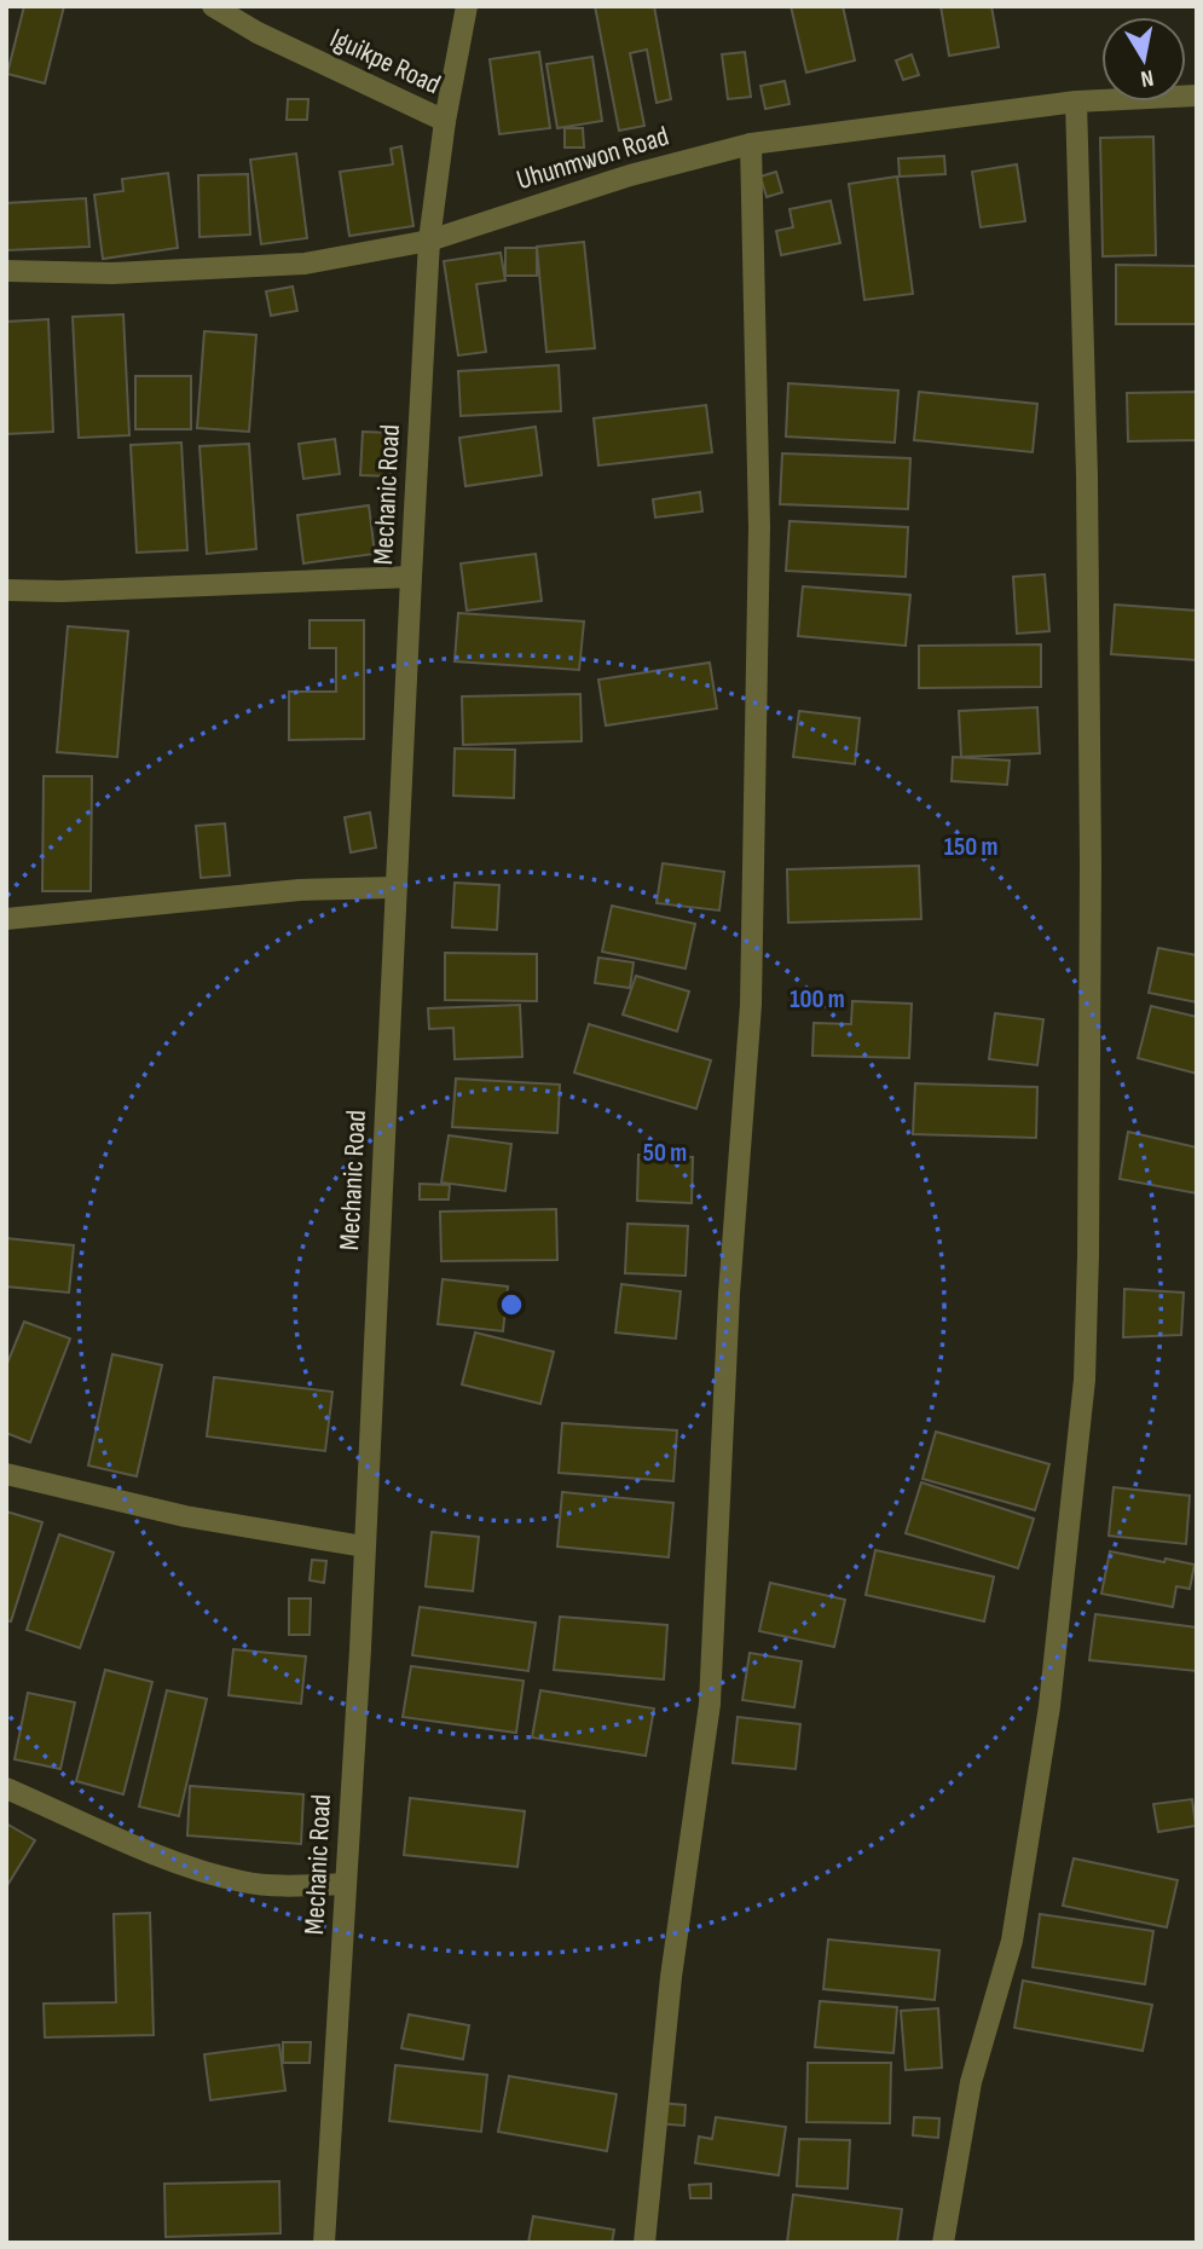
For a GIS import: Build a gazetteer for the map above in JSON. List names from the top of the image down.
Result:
{
  "streets": {
    "street": ["Iguikpe Road", "Uhunmwon Road", "Mechanic Road"]
  },
  "crossings": [
    ["Iguikpe Road", "Mechanic Road"],
    ["Uhunmwon Road", "Mechanic Road"]
  ],
  "north": "bottom",
  "rings": ["150 m", "100 m", "50 m"]
}
